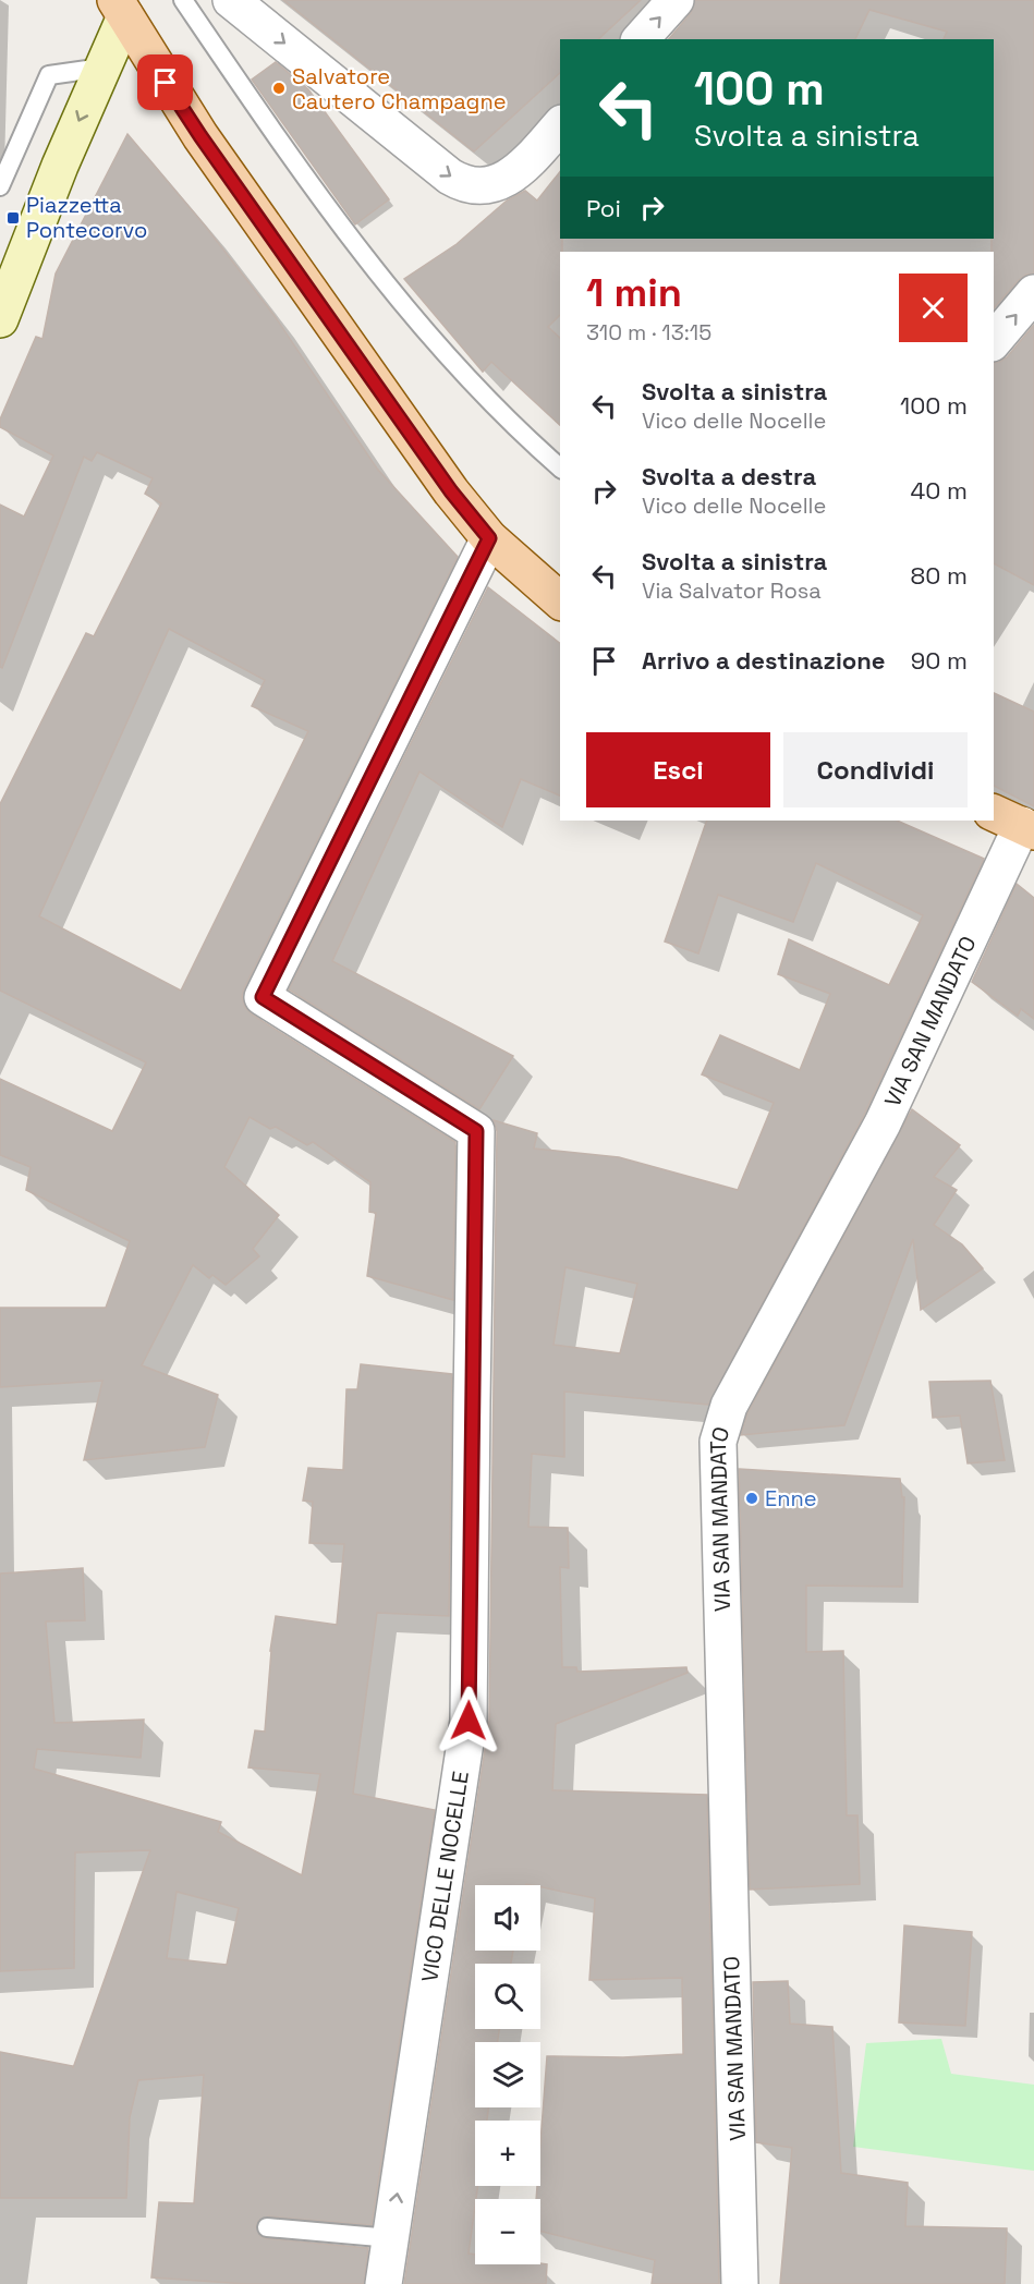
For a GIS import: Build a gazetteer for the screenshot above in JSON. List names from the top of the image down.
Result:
{
  "streets": {
    "street": ["VIA SAN MANDATO", "VICO DELLE NOCELLE"]
  },
  "one_way": ["VICO DELLE NOCELLE"],
  "places": {
    "other": ["Salvatore Cautero Champagne", "Enne"],
    "transit": ["Piazzetta Pontecorvo"]
  },
  "page": {
    "turn": ["100 m", "Svolta a sinistra"],
    "then": "Poi",
    "heading": ["1 min", "310 m · 13:15"],
    "list": [
      {
        "name": "Svolta a sinistra",
        "note": "Vico delle Nocelle",
        "value": "100 m"
      },
      {
        "name": "Svolta a destra",
        "note": "Vico delle Nocelle",
        "value": "40 m"
      },
      {
        "name": "Svolta a sinistra",
        "note": "Via Salvator Rosa",
        "value": "80 m"
      },
      {
        "name": "Arrivo a destinazione",
        "value": "90 m"
      }
    ],
    "buttons": ["Esci", "Condividi"],
    "map_buttons": ["+", "−"]
  }
}
